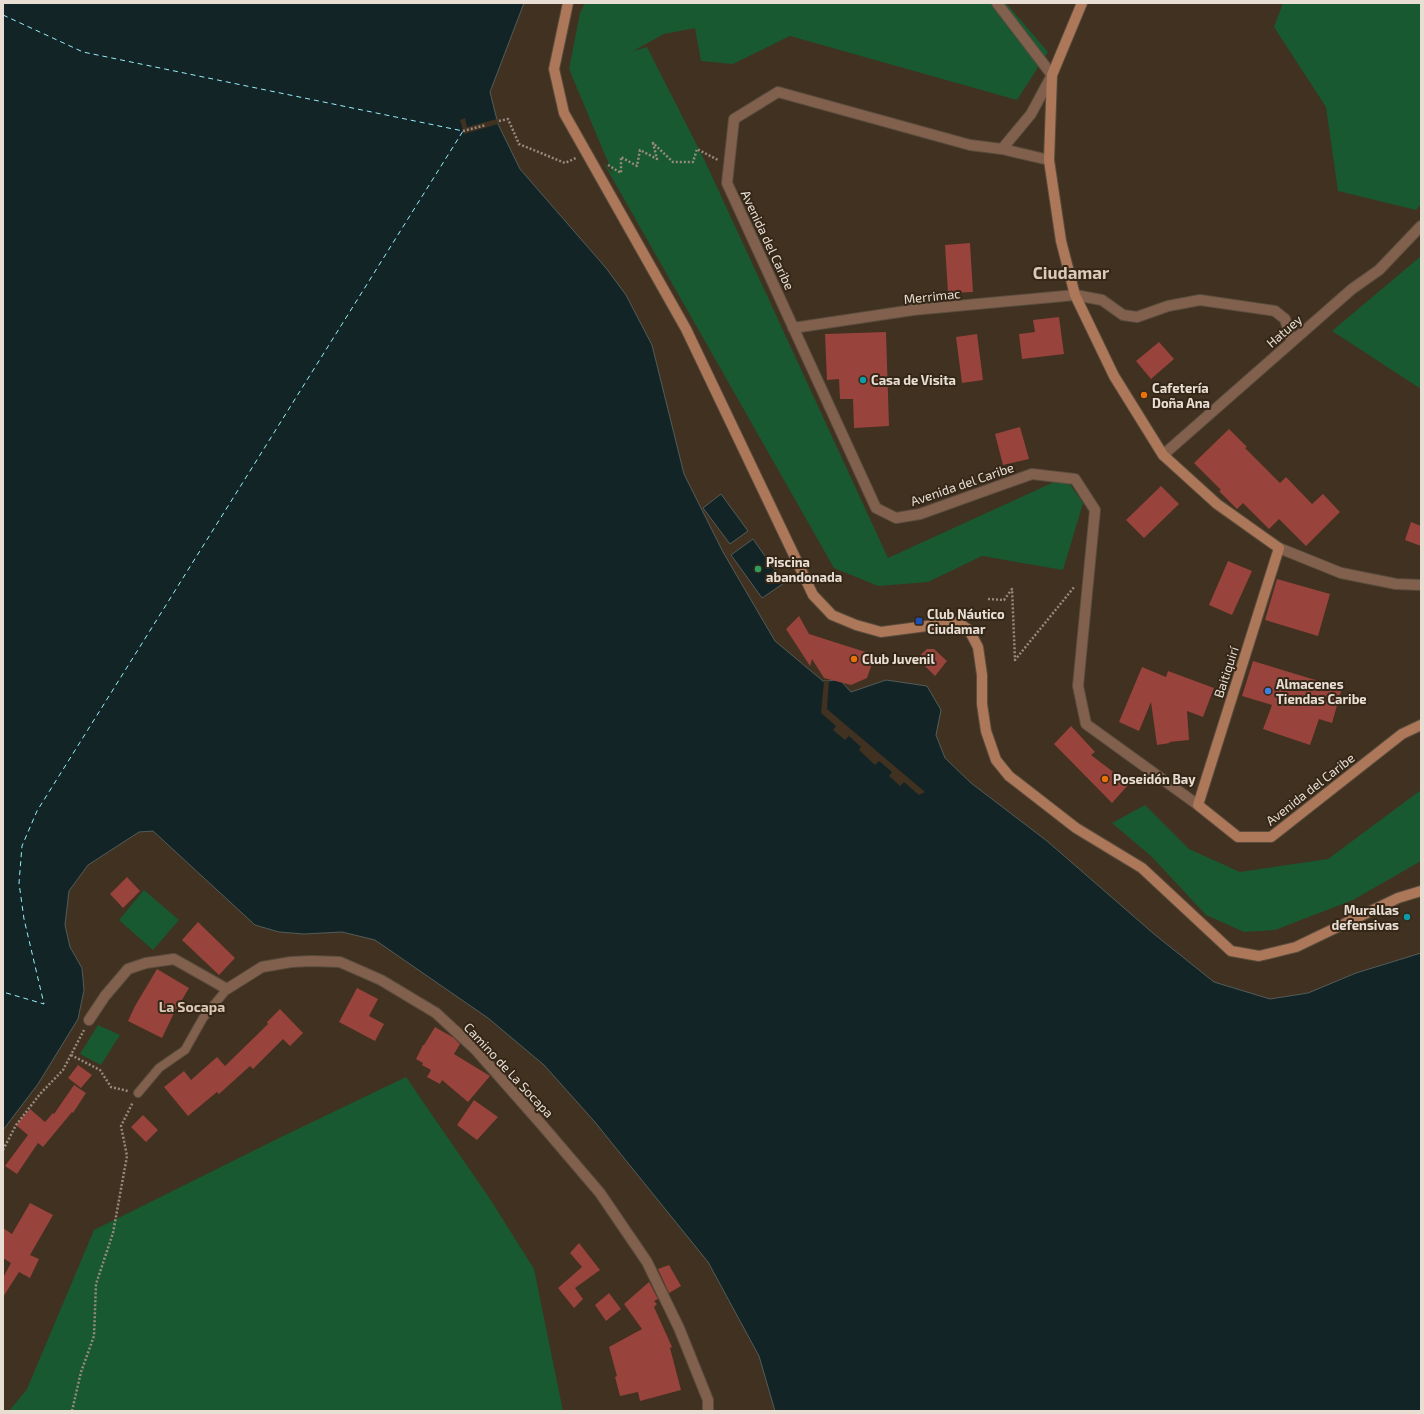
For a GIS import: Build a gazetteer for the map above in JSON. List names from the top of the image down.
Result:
{
  "streets": {
    "main road": ["Avenida del Caribe", "Baitiquirí"],
    "street": ["Merrimac", "Hatuey", "Camino de La Socapa"]
  },
  "crossings": [
    ["Avenida del Caribe", "Merrimac"],
    ["Avenida del Caribe", "Baitiquirí"],
    ["Merrimac", "Hatuey"]
  ],
  "districts": ["Ciudamar", "La Socapa"],
  "places": {
    "other": [
      "Casa de Visita",
      "Cafetería Doña Ana",
      "Piscina abandonada",
      "Club Juvenil",
      "Almacenes Tiendas Caribe",
      "Poseidón Bay",
      "Murallas defensivas"
    ],
    "transit": ["Club Náutico Ciudamar"]
  }
}
